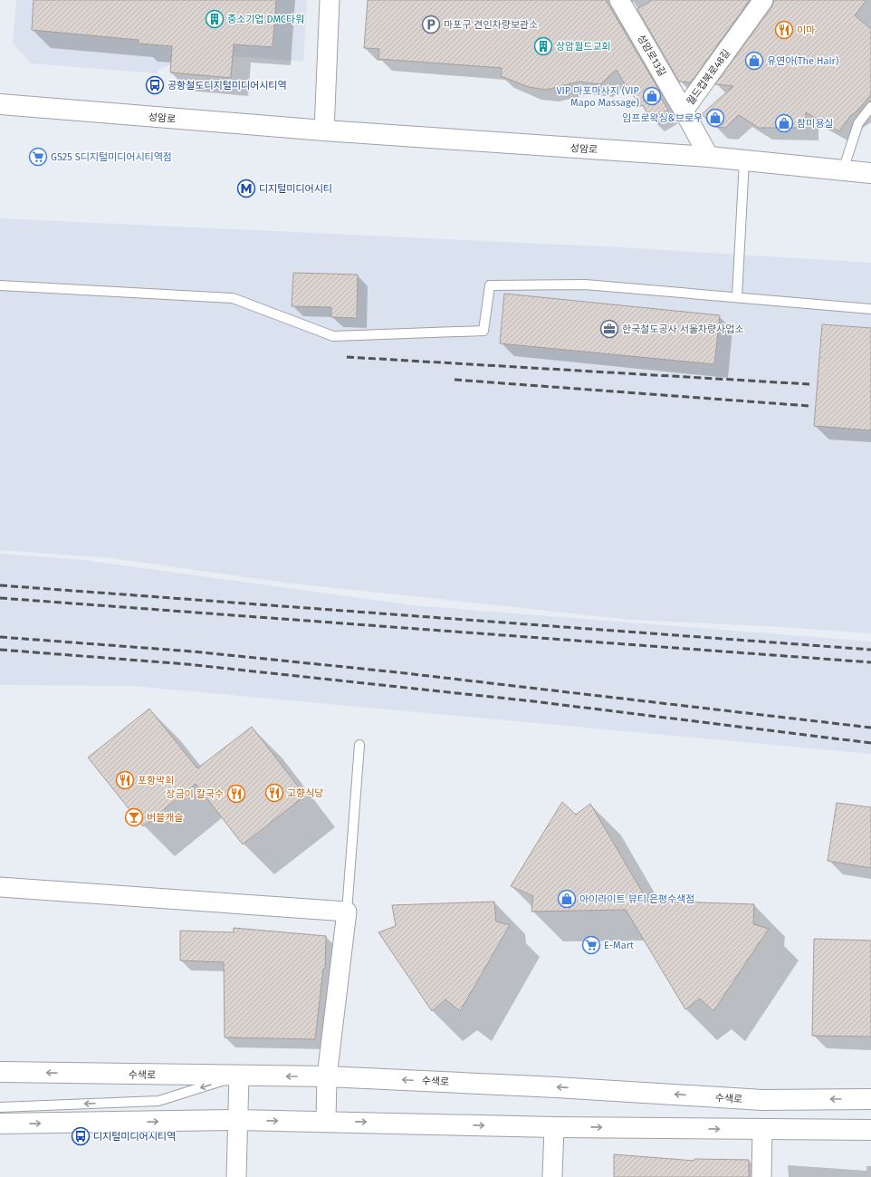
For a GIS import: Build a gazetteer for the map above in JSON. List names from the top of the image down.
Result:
{
  "streets": {
    "main road": ["성암로", "수색로"],
    "street": ["성암로13길", "월드컵북로48길"]
  },
  "crossings": [
    ["성암로13길", "월드컵북로48길"],
    ["월드컵북로48길", "성암로"]
  ],
  "places": {
    "building": ["중소기업 DMC타워", "상암월드교회"],
    "parking": ["마포구 견인차량보관소"],
    "restaurant": [
      "이마",
      "포항막회",
      "고향식당",
      "장금이 칼국수"
    ],
    "shop": [
      "유연아(The Hair)",
      "VIP 마포마사지 (VIP Mapo Massage)",
      "임프로왁싱&브로우",
      "참미용실",
      "아이라이트 뷰티 은평수색점"
    ],
    "bus stop": ["공항철도디지털미디어시티역", "디지털미디어시티역"],
    "supermarket": ["GS25 S디지털미디어시티역점", "E-Mart"],
    "metro station": ["디지털미디어시티"],
    "office": ["한국철도공사 서울차량사업소"],
    "bar": ["버블캐슬"]
  }
}
